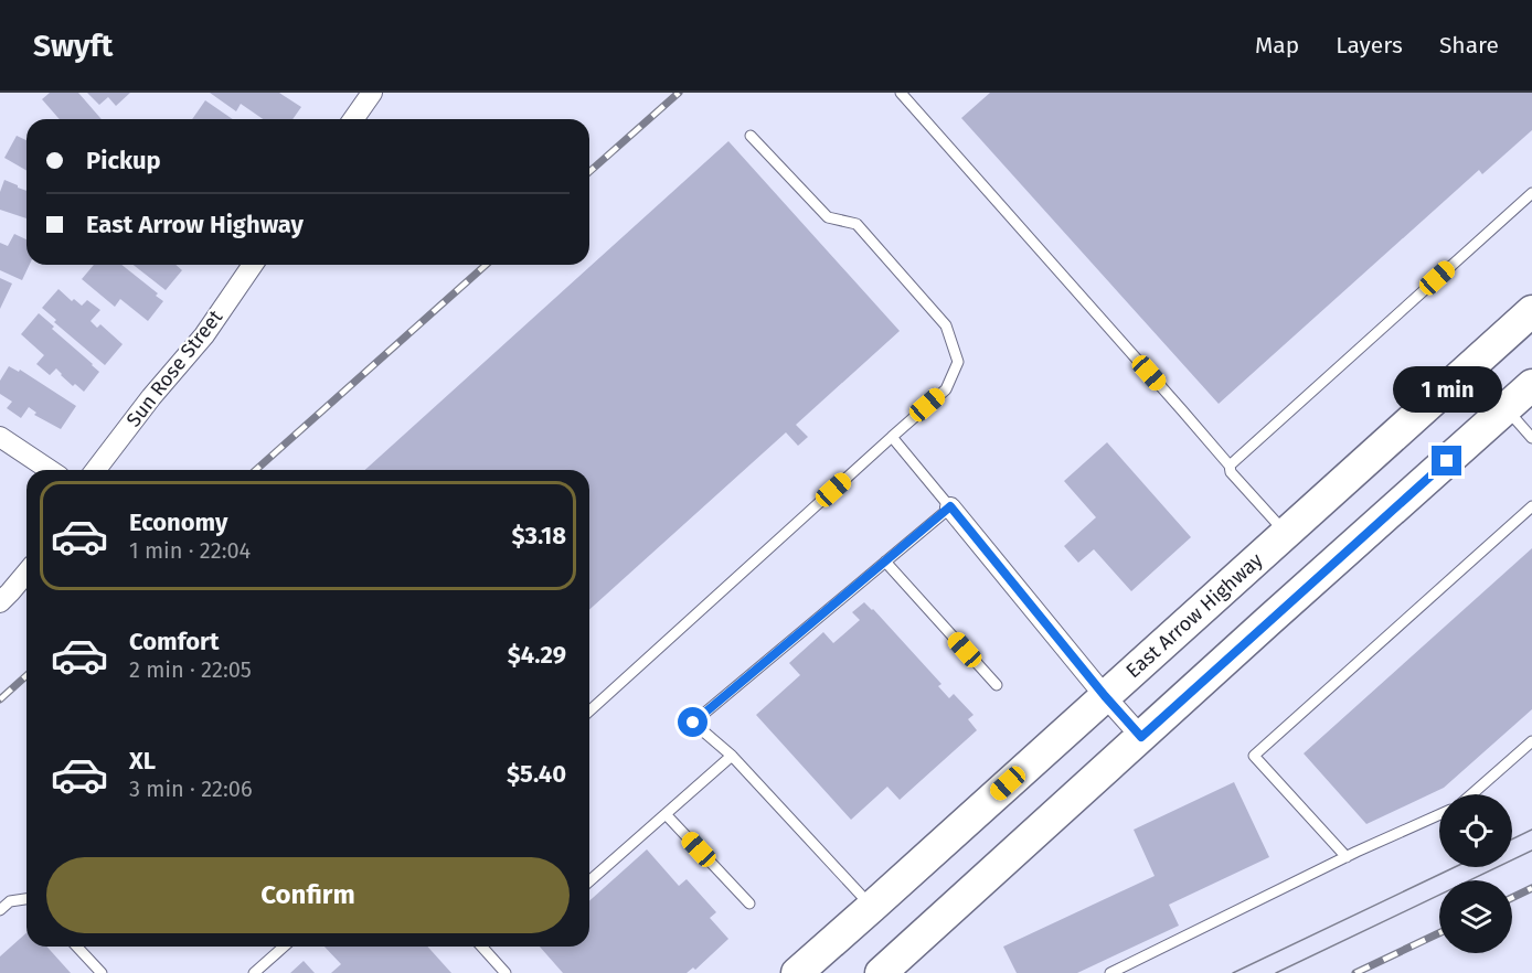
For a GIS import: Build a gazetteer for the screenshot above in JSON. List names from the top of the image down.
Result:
{
  "streets": {
    "main road": ["East Arrow Highway"],
    "street": ["Sun Rose Street"]
  },
  "page": {
    "header": "Swyft",
    "nav": ["Map", "Layers", "Share"],
    "banner": ["Pickup", "East Arrow Highway"],
    "bubble": "1 min",
    "list": [
      {
        "name": "Economy",
        "note": "1 min · 22:04",
        "value": "$3.18"
      },
      {
        "name": "Comfort",
        "note": "2 min · 22:05",
        "value": "$4.29"
      },
      {
        "name": "XL",
        "note": "3 min · 22:06",
        "value": "$5.40"
      }
    ],
    "buttons": "Confirm"
  }
}
